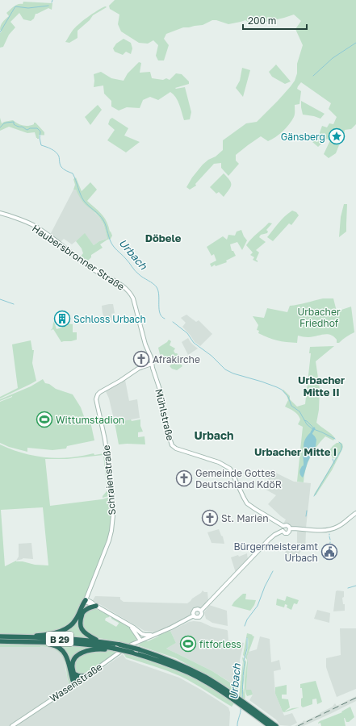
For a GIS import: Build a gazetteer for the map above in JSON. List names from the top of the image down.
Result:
{
  "streets": {
    "highway": ["B 29"],
    "street": [
      "Haubersbronner Straße",
      "Mühlstraße",
      "Schraienstraße",
      "Wasenstraße"
    ]
  },
  "crossings": [
    ["Haubersbronner Straße", "Mühlstraße"],
    ["Mühlstraße", "Schraienstraße"]
  ],
  "districts": [
    "Döbele",
    "Urbacher Mitte II",
    "Urbach",
    "Urbacher Mitte I"
  ],
  "water": ["Urbach"],
  "parks": ["Urbacher Friedhof"],
  "places": {
    "place": ["Gänsberg"],
    "building": ["Schloss Urbach"],
    "church": ["Afrakirche", "Gemeinde Gottes Deutschland KdöR", "St. Marien"],
    "sports": ["Wittumstadion", "fitforless"],
    "public building": ["Bürgermeisteramt Urbach"]
  },
  "scale_bar": "200 m"
}
